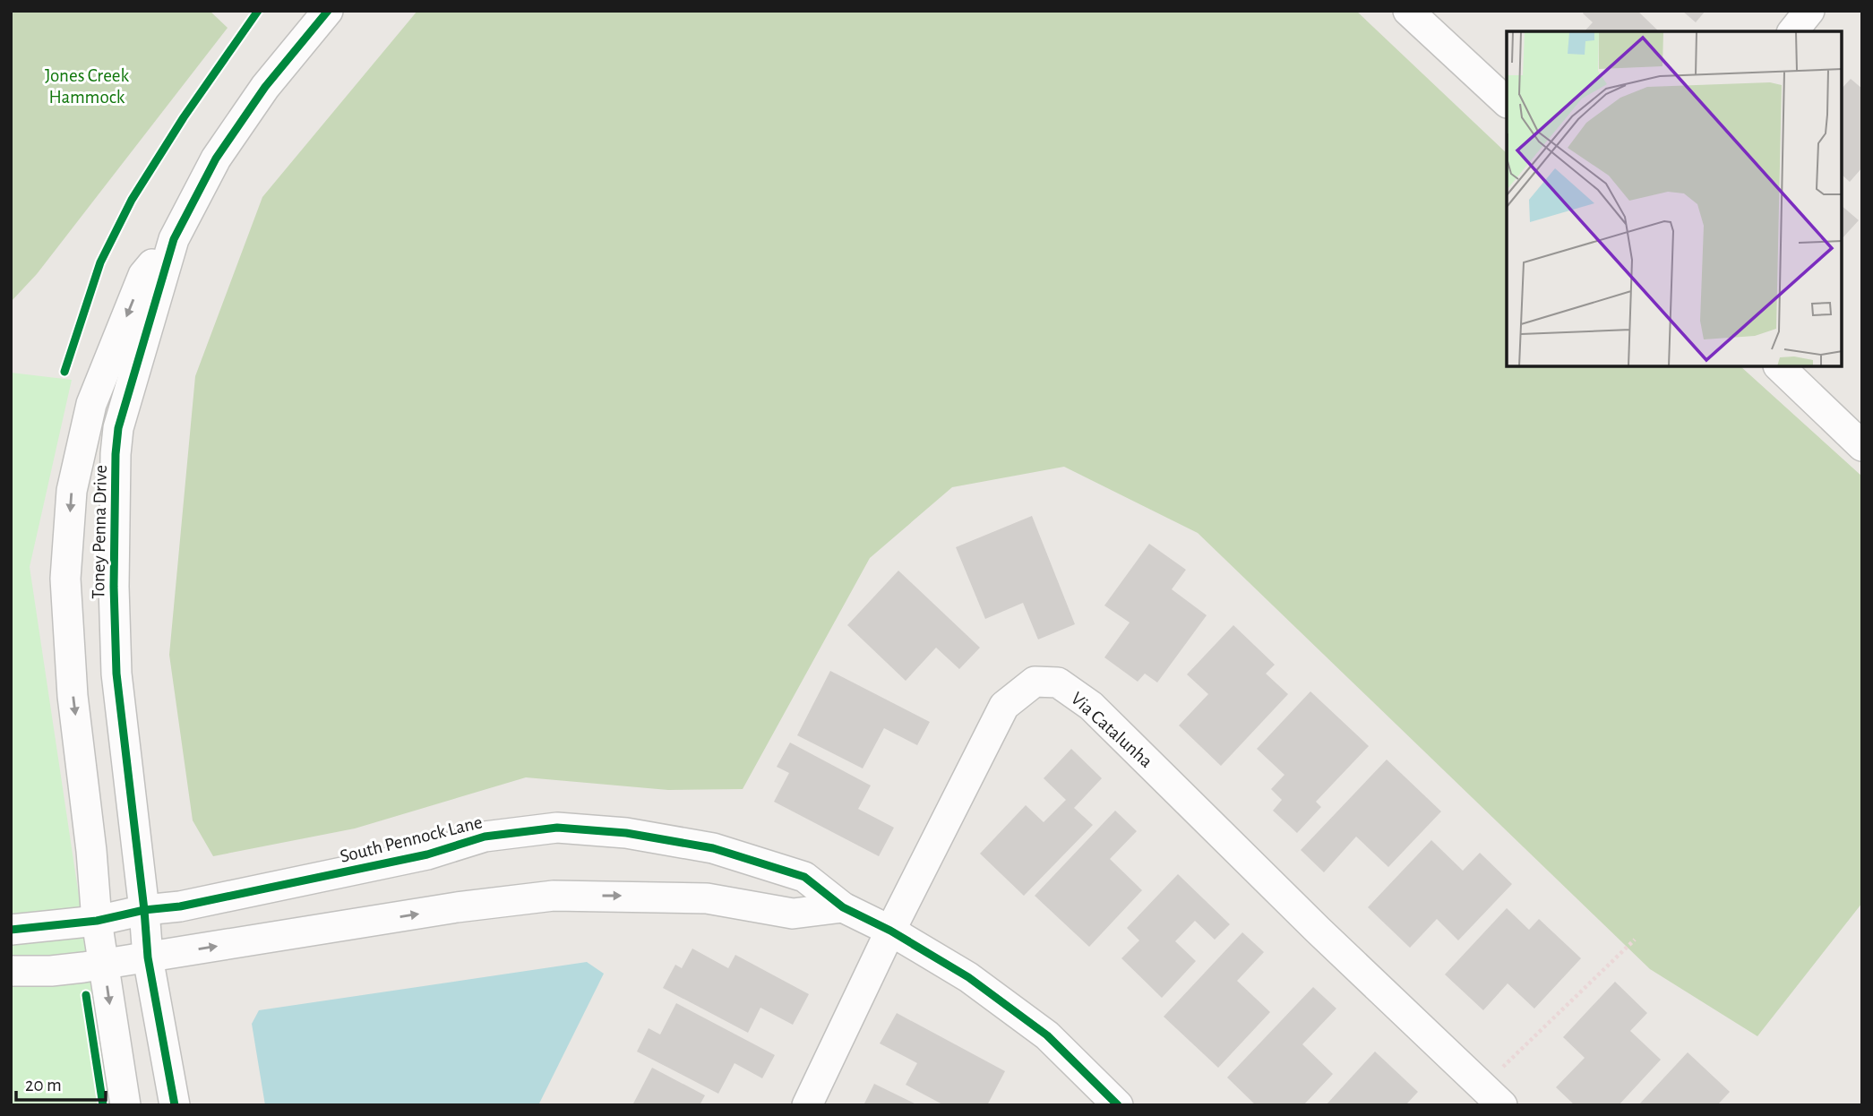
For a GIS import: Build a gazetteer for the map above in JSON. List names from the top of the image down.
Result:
{
  "streets": {
    "street": ["Toney Penna Drive", "Via Catalunha", "South Pennock Lane"]
  },
  "crossings": [
    ["Toney Penna Drive", "South Pennock Lane"],
    ["Via Catalunha", "South Pennock Lane"]
  ],
  "parks": ["Jones Creek Hammock"],
  "scale_bar": "20 m"
}
